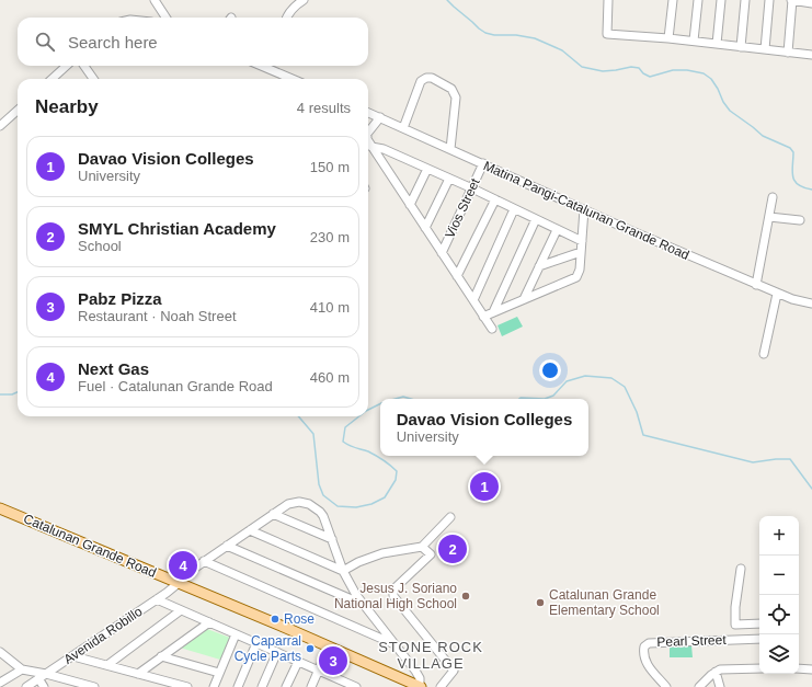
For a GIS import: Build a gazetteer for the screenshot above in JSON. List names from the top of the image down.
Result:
{
  "streets": {
    "main road": ["Catalunan Grande Road"],
    "street": [
      "Vios Street",
      "Matina Pangi-Catalunan Grande Road",
      "Avenida Robillo",
      "Pearl Street"
    ]
  },
  "crossings": [
    ["Vios Street", "Matina Pangi-Catalunan Grande Road"],
    ["Catalunan Grande Road", "Avenida Robillo"]
  ],
  "districts": ["STONE ROCK VILLAGE"],
  "places": [
    "Jesus J. Soriano National High School",
    "Catalunan Grande Elementary School",
    "Rose",
    "Caparral Cycle Parts"
  ],
  "page": {
    "search": "Search here",
    "heading": ["Nearby", "4 results"],
    "list": [
      {
        "mark": "1",
        "name": "Davao Vision Colleges",
        "note": "University",
        "value": "150 m"
      },
      {
        "mark": "2",
        "name": "SMYL Christian Academy",
        "note": "School",
        "value": "230 m"
      },
      {
        "mark": "3",
        "name": "Pabz Pizza",
        "note": "Restaurant · Noah Street",
        "value": "410 m"
      },
      {
        "mark": "4",
        "name": "Next Gas",
        "note": "Fuel · Catalunan Grande Road",
        "value": "460 m"
      }
    ],
    "popup": ["Davao Vision Colleges", "University"],
    "pins": [
      "1",
      "2",
      "4",
      "3"
    ],
    "map_buttons": ["+", "−"]
  }
}
